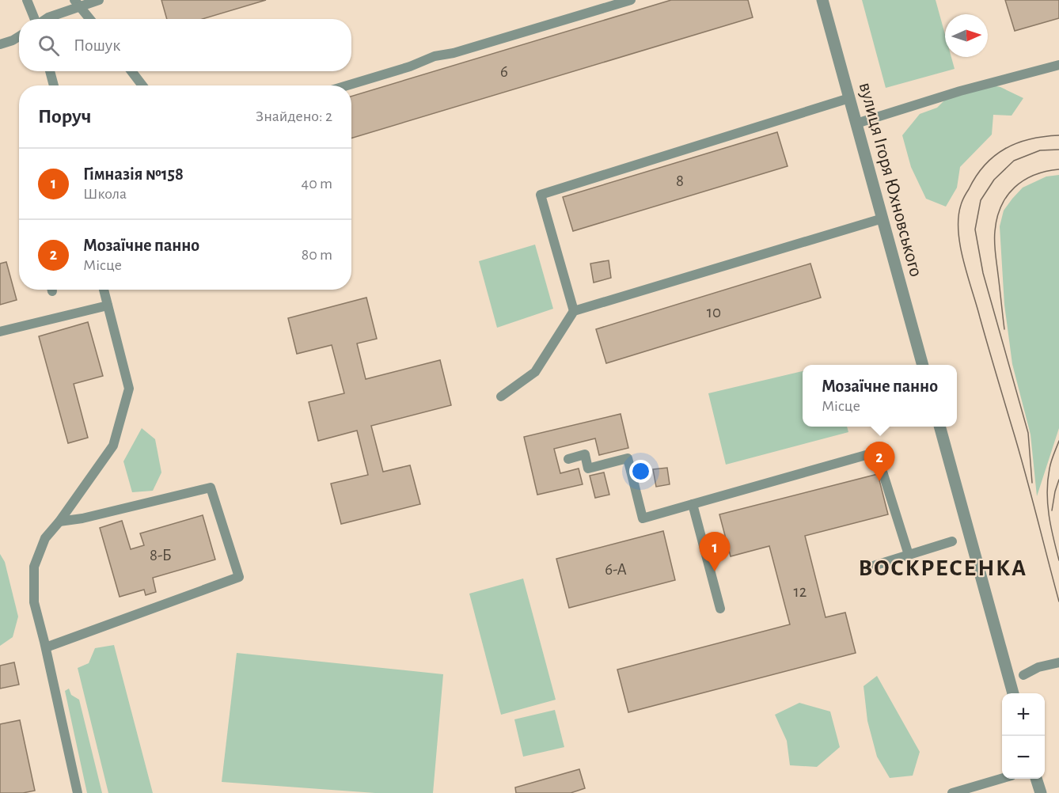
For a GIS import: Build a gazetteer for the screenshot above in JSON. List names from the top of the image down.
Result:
{
  "streets": {
    "street": ["вулиця Ігоря Юхновського"]
  },
  "districts": ["ВОСКРЕСЕНКА"],
  "house_numbers": [
    "6",
    "8",
    "10",
    "8-Б",
    "6-А",
    "12"
  ],
  "north": "right",
  "page": {
    "search": "Пошук",
    "heading": ["Поруч", "Знайдено: 2"],
    "list": [
      {
        "mark": "1",
        "name": "Гімназія №158",
        "note": "Школа",
        "value": "40 m"
      },
      {
        "mark": "2",
        "name": "Мозаїчне панно",
        "note": "Місце",
        "value": "80 m"
      }
    ],
    "popup": ["Мозаїчне панно", "Місце"],
    "pins": ["2", "1"],
    "map_buttons": ["+", "−"]
  }
}
